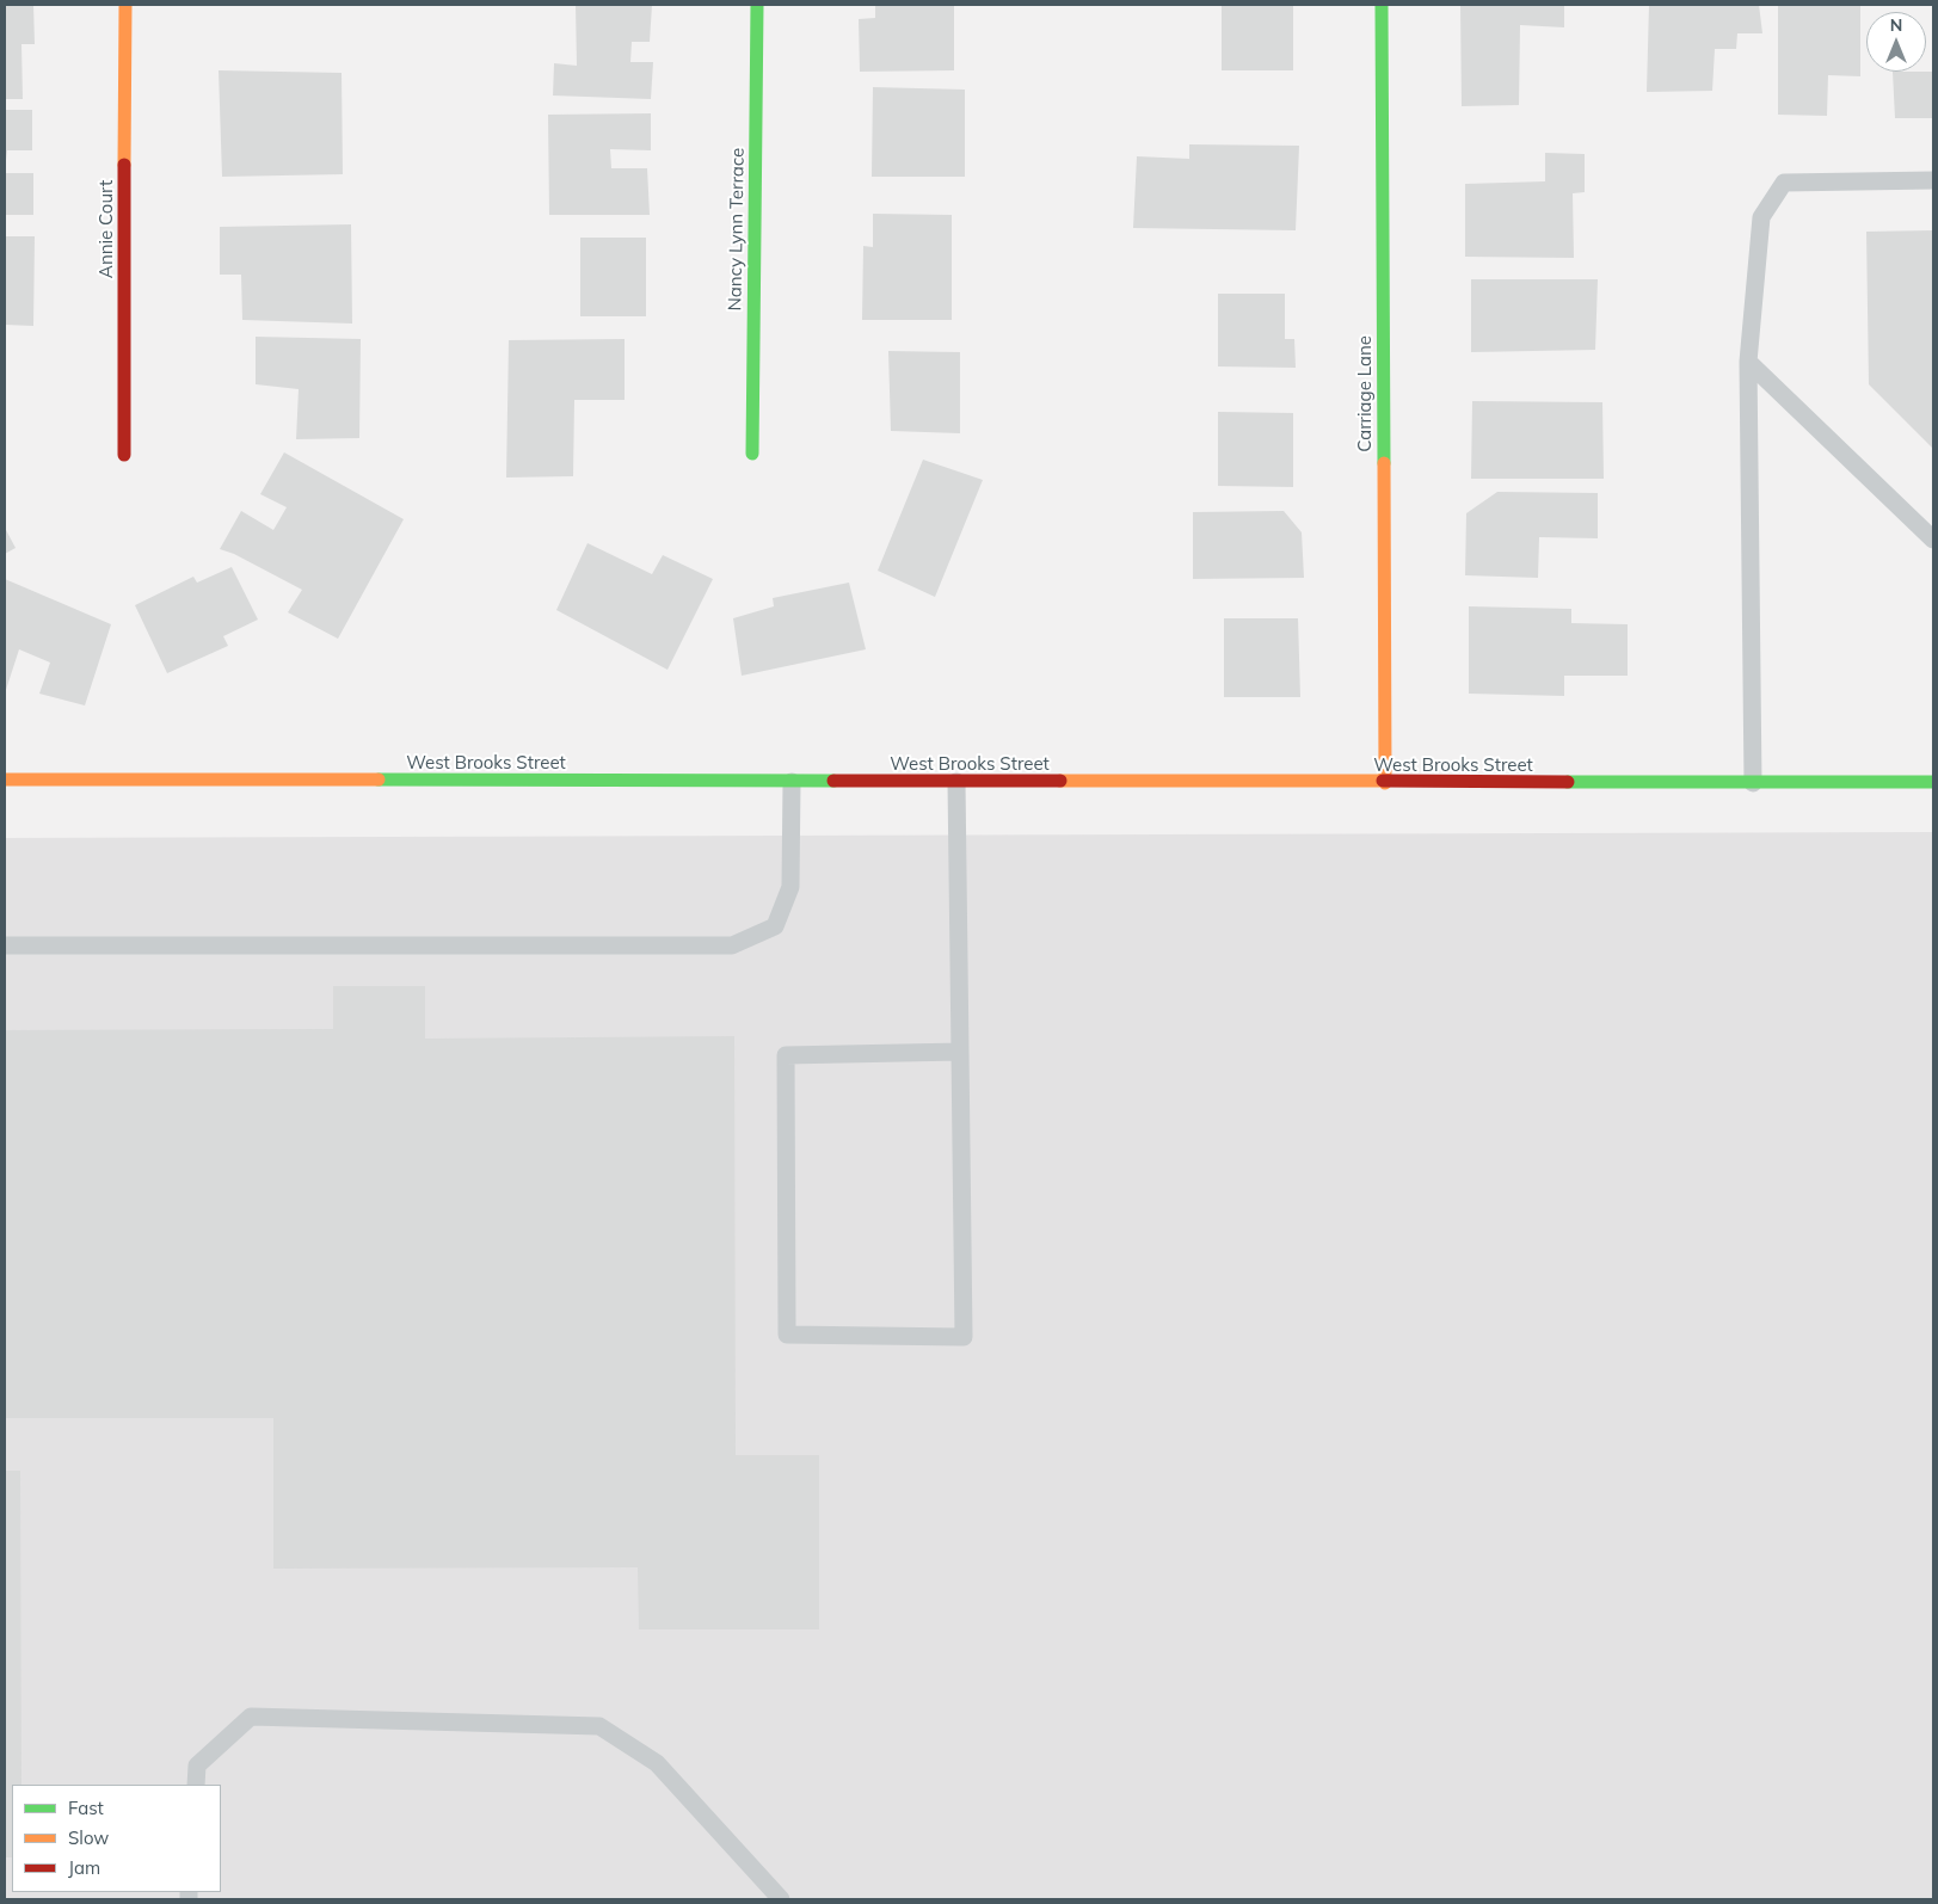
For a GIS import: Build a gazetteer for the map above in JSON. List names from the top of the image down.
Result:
{
  "streets": {
    "street": [
      "Annie Court",
      "Nancy Lynn Terrace",
      "Carriage Lane",
      "West Brooks Street"
    ]
  },
  "crossings": [
    ["Carriage Lane", "West Brooks Street"]
  ],
  "legend": ["Fast", "Slow", "Jam"],
  "north": "top"
}
